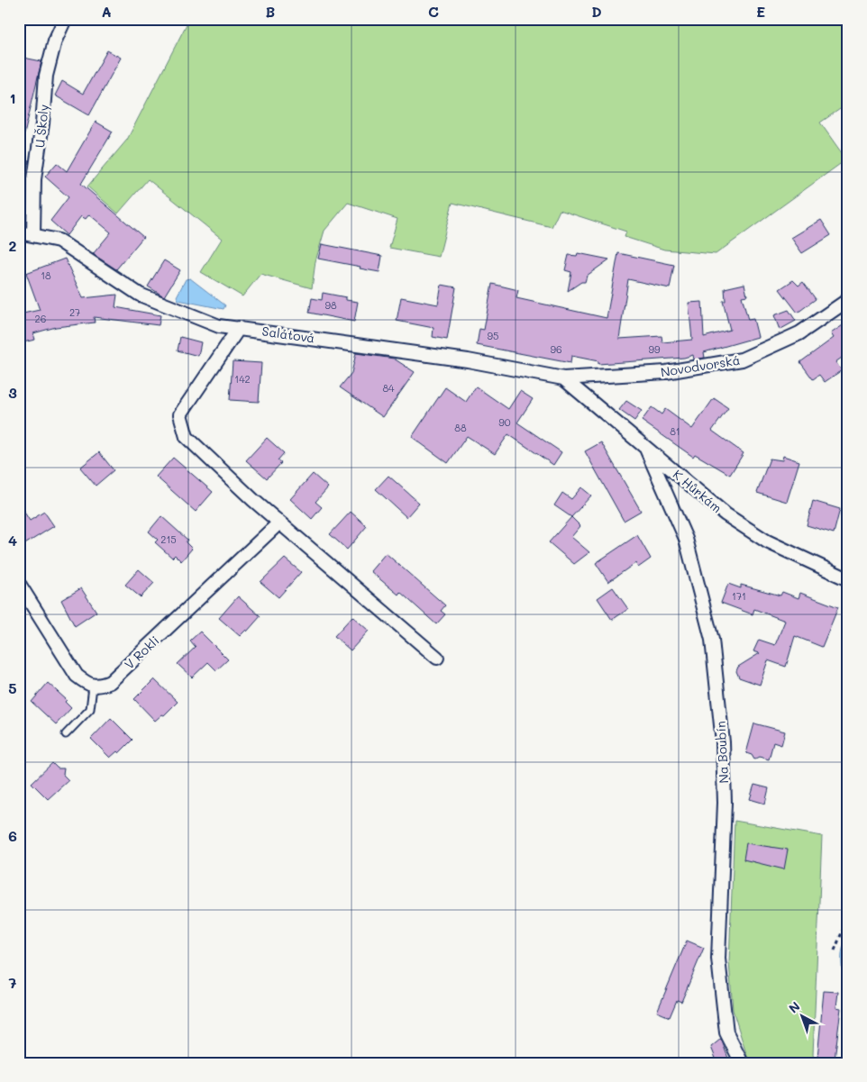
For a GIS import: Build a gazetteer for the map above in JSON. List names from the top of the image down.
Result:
{
  "streets": {
    "street": [
      "U Školy",
      "Salátová",
      "Novodvorská",
      "K Hůrkám",
      "V Rokli",
      "Na Boubín"
    ]
  },
  "crossings": [
    ["U Školy", "Salátová"],
    ["Salátová", "Novodvorská"],
    ["Salátová", "K Hůrkám"],
    ["Novodvorská", "K Hůrkám"],
    ["K Hůrkám", "Na Boubín"]
  ],
  "house_numbers": [
    "18",
    "98",
    "27",
    "26",
    "95",
    "96",
    "99",
    "142",
    "84",
    "90",
    "88",
    "81",
    "215",
    "171"
  ],
  "north": "top left",
  "grid": {
    "columns": [
      "A",
      "B",
      "C",
      "D",
      "E"
    ],
    "rows": [
      "1",
      "2",
      "3",
      "4",
      "5",
      "6",
      "7"
    ]
  }
}
